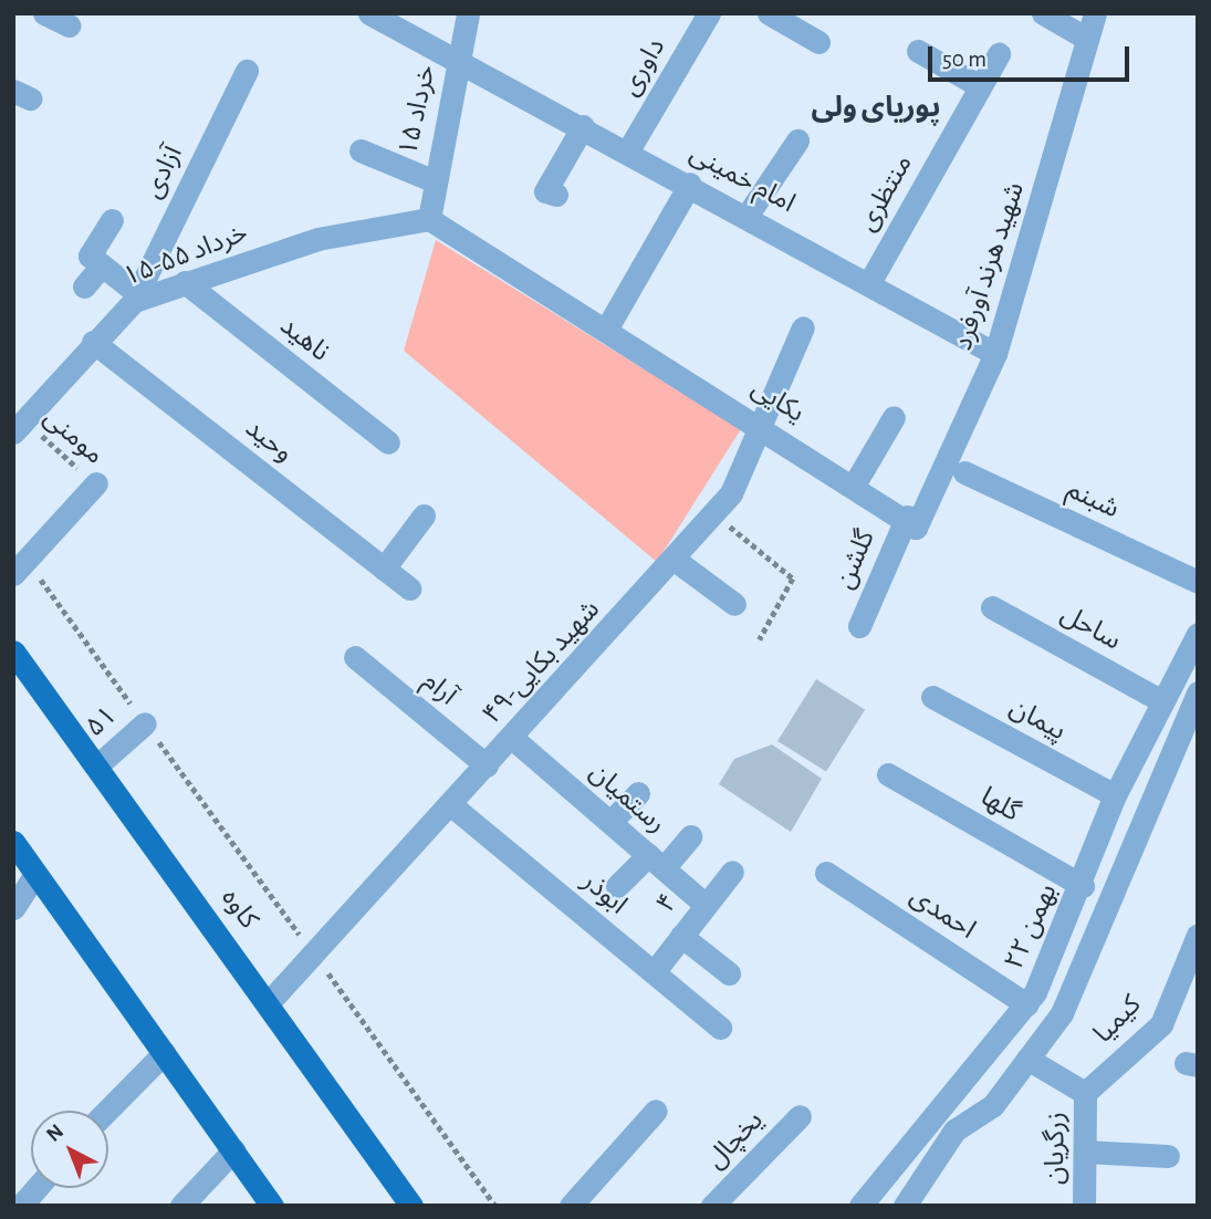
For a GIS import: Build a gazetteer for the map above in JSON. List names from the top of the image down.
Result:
{
  "streets": {
    "main road": ["کاوه"],
    "street": [
      "داوری",
      "۱۵ خرداد",
      "آزادی",
      "امام خمینی",
      "منتظری",
      "۱۵-۵۵ خرداد",
      "شهید هرند آورفرد",
      "ناهید",
      "یکایی",
      "وحید",
      "شبنم",
      "گلشن",
      "ساحل",
      "۴۹-شهید بکایی",
      "آرام",
      "پیمان",
      "۵۱",
      "رستمیان",
      "گلها",
      "ابوذر",
      "۴",
      "احمدی",
      "۲۲ بهمن",
      "کیمیا",
      "یخچال",
      "زرگریان"
    ],
    "path": ["مومنی"]
  },
  "crossings": [
    ["داوری", "امام خمینی"],
    ["۱۵ خرداد", "امام خمینی"],
    ["۱۵ خرداد", "۱۵-۵۵ خرداد"],
    ["۱۵ خرداد", "یکایی"],
    ["آزادی", "۱۵-۵۵ خرداد"],
    ["امام خمینی", "منتظری"],
    ["امام خمینی", "شهید هرند آورفرد"],
    ["۱۵-۵۵ خرداد", "ناهید"],
    ["۱۵-۵۵ خرداد", "یکایی"],
    ["۱۵-۵۵ خرداد", "مومنی"],
    ["۱۵-۵۵ خرداد", "وحید"],
    ["شهید هرند آورفرد", "یکایی"],
    ["شهید هرند آورفرد", "گلشن"],
    ["یکایی", "گلشن"],
    ["یکایی", "۴۹-شهید بکایی"],
    ["ساحل", "۲۲ بهمن"],
    ["۴۹-شهید بکایی", "آرام"],
    ["۴۹-شهید بکایی", "رستمیان"],
    ["۴۹-شهید بکایی", "ابوذر"],
    ["۴۹-شهید بکایی", "کاوه"],
    ["پیمان", "۲۲ بهمن"],
    ["۵۱", "کاوه"],
    ["رستمیان", "۴"],
    ["گلها", "۲۲ بهمن"],
    ["ابوذر", "۴"],
    ["احمدی", "۲۲ بهمن"],
    ["کیمیا", "زرگریان"]
  ],
  "districts": ["پوریای ولی"],
  "scale_bar": "50 m",
  "north": "top left"
}
